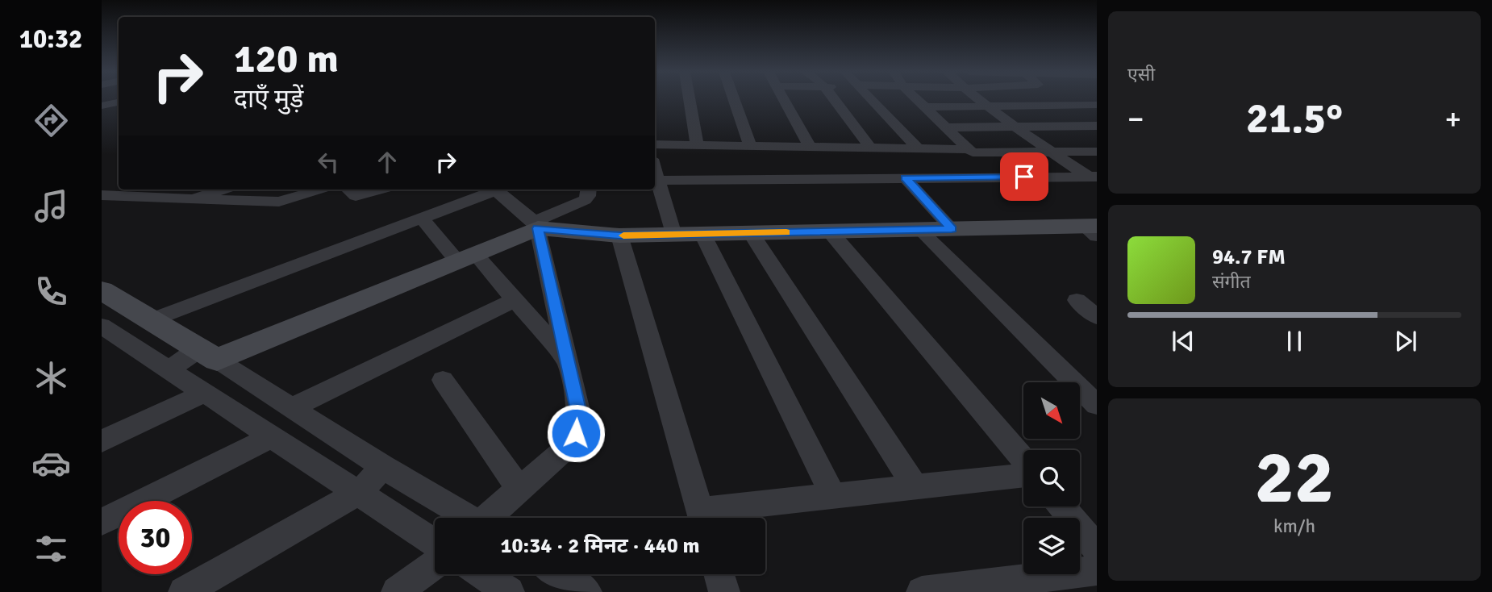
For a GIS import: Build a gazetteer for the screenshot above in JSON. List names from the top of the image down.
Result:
{
  "north": "bottom right",
  "page": {
    "tabs": "10:32",
    "tile": [
      "एसी",
      ["22", "km/h"]
    ],
    "turn": ["120 m", "दाएँ मुड़ें"],
    "heat": ["−", "21.5°", "+"],
    "song": ["94.7 FM", "संगीत"],
    "limit": "30",
    "trip": "10:34 · 2 मिनट · 440 m"
  }
}
